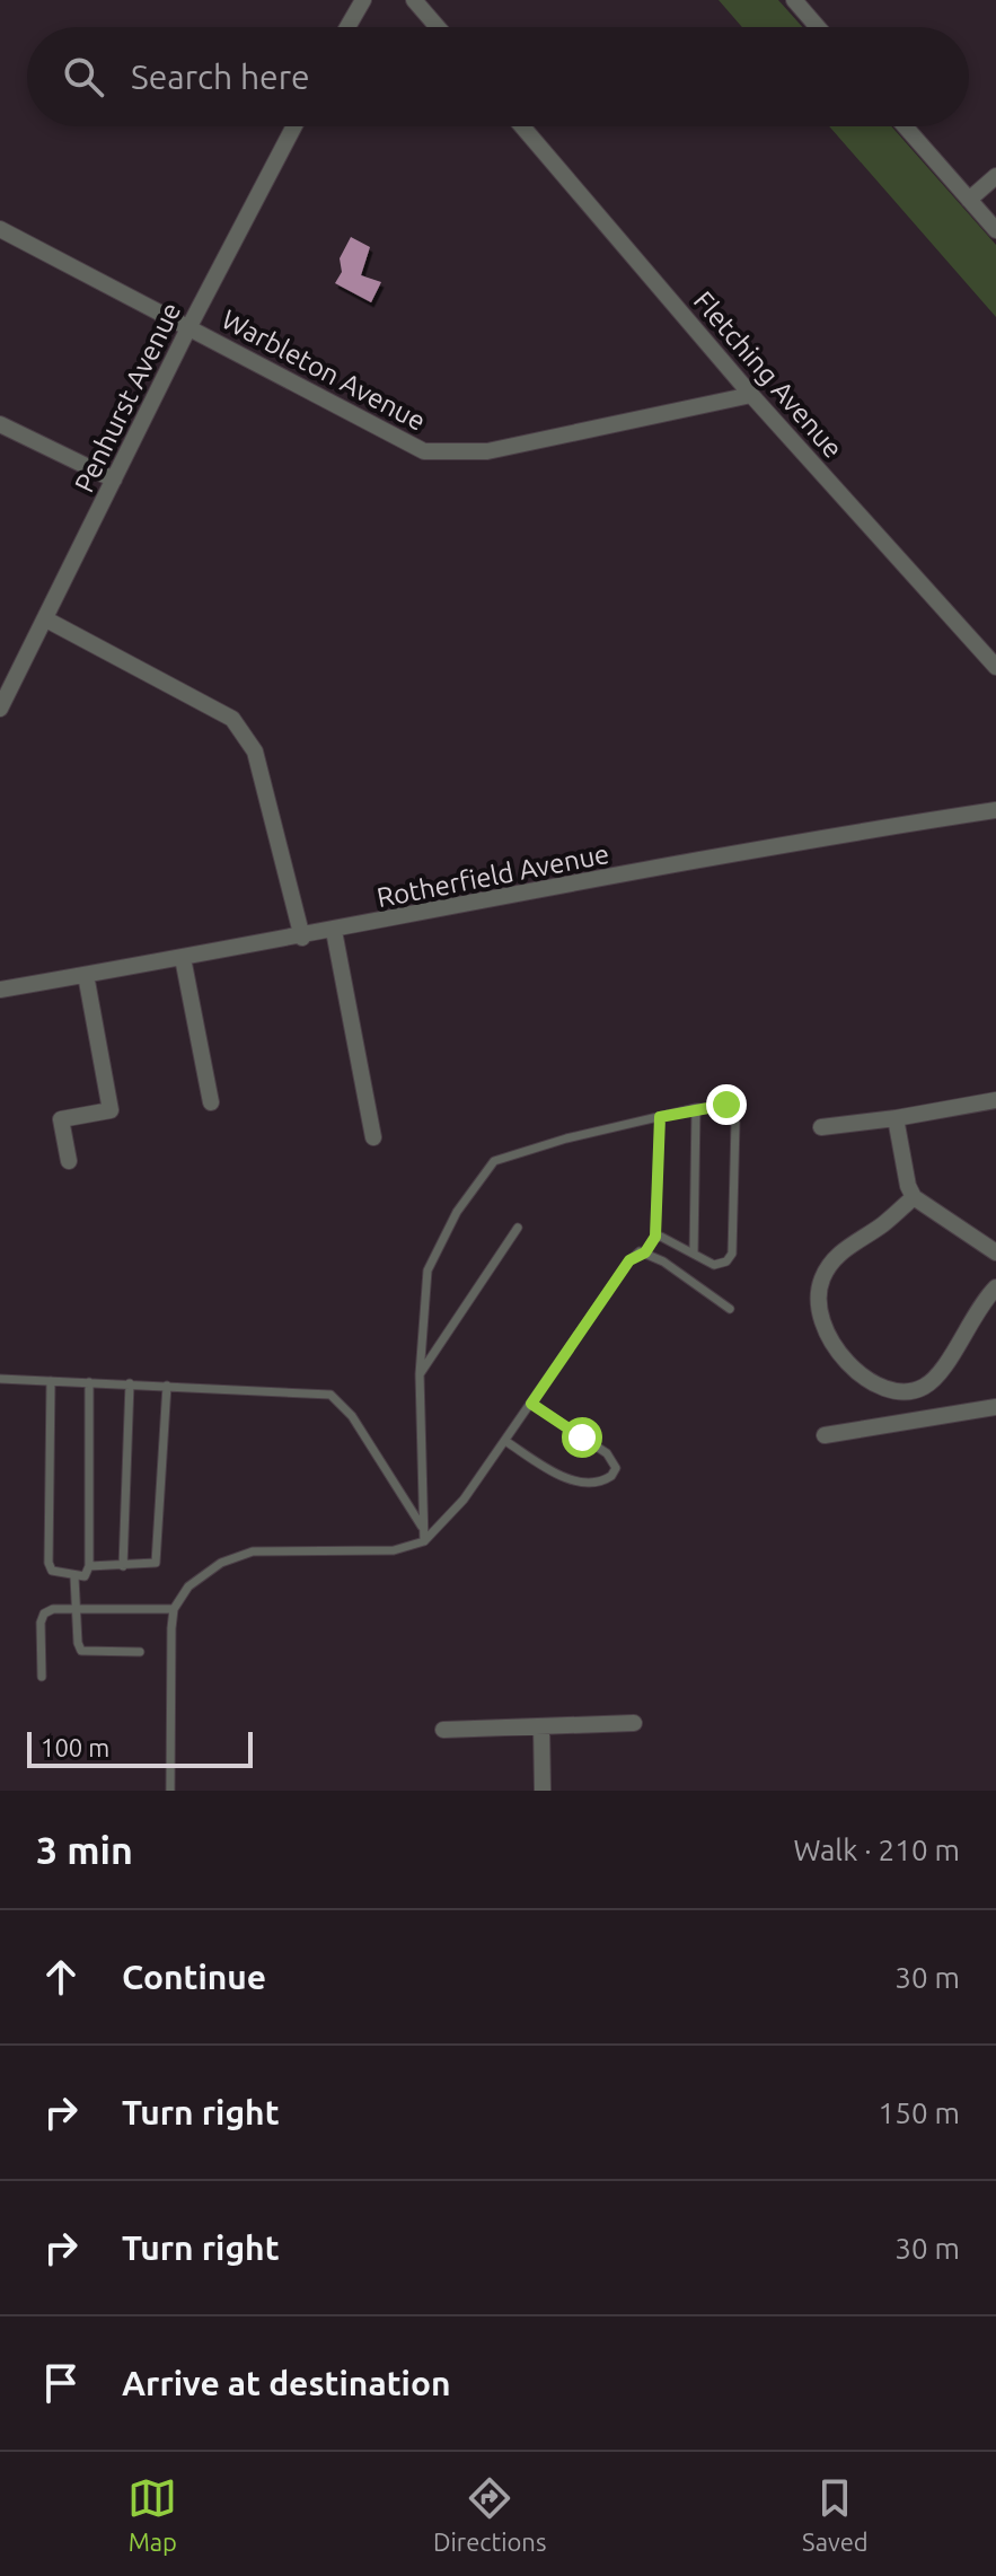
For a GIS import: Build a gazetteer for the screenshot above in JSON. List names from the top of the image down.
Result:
{
  "streets": {
    "street": [
      "Warbleton Avenue",
      "Fletching Avenue",
      "Penhurst Avenue",
      "Rotherfield Avenue"
    ]
  },
  "crossings": [
    ["Warbleton Avenue", "Fletching Avenue"],
    ["Warbleton Avenue", "Penhurst Avenue"]
  ],
  "scale_bar": "100 m",
  "page": {
    "search": "Search here",
    "scale": "100 m",
    "heading": ["3 min", "Walk · 210 m"],
    "list": [
      ["Continue", "30 m"],
      ["Turn right", "150 m"],
      ["Turn right", "30 m"],
      "Arrive at destination"
    ],
    "nav": ["Map", "Directions", "Saved"]
  }
}
